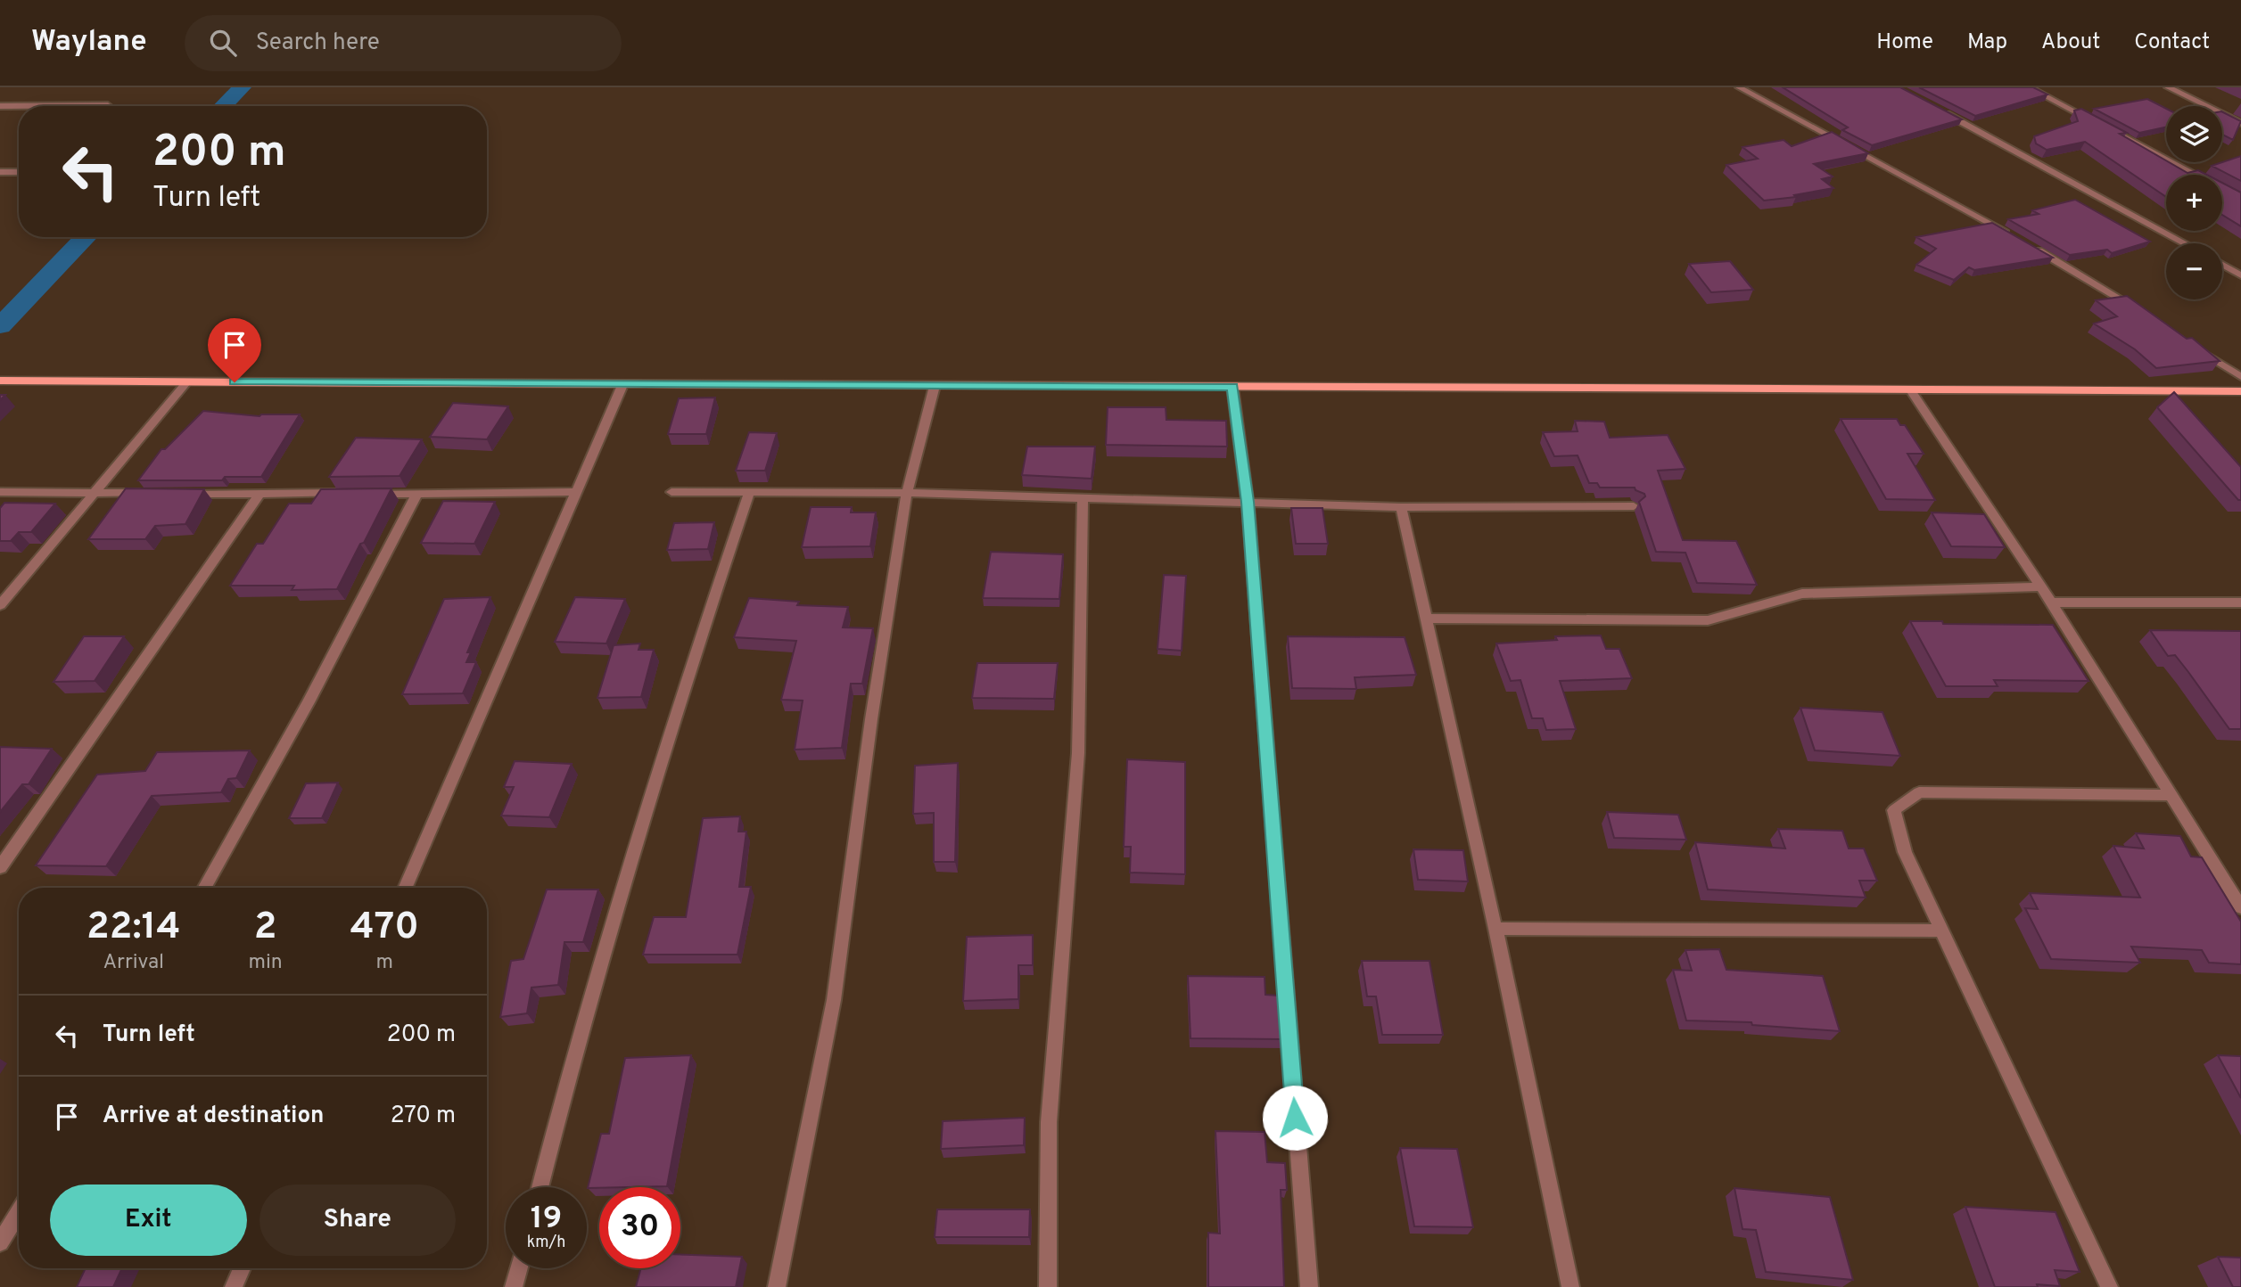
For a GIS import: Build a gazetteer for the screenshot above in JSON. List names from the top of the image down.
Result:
{
  "page": {
    "header": "Waylane",
    "search": "Search here",
    "nav": [
      "Home",
      "Map",
      "About",
      "Contact"
    ],
    "map_buttons": ["+", "−"],
    "turn": ["200 m", "Turn left"],
    "eta": [
      "22:14",
      "Arrival",
      "2",
      "min",
      "470",
      "m"
    ],
    "list": [
      {
        "name": "Turn left",
        "value": "200 m"
      },
      {
        "name": "Arrive at destination",
        "value": "270 m"
      }
    ],
    "buttons": ["Exit", "Share"],
    "speed": "19 km/h",
    "limit": "30"
  }
}
